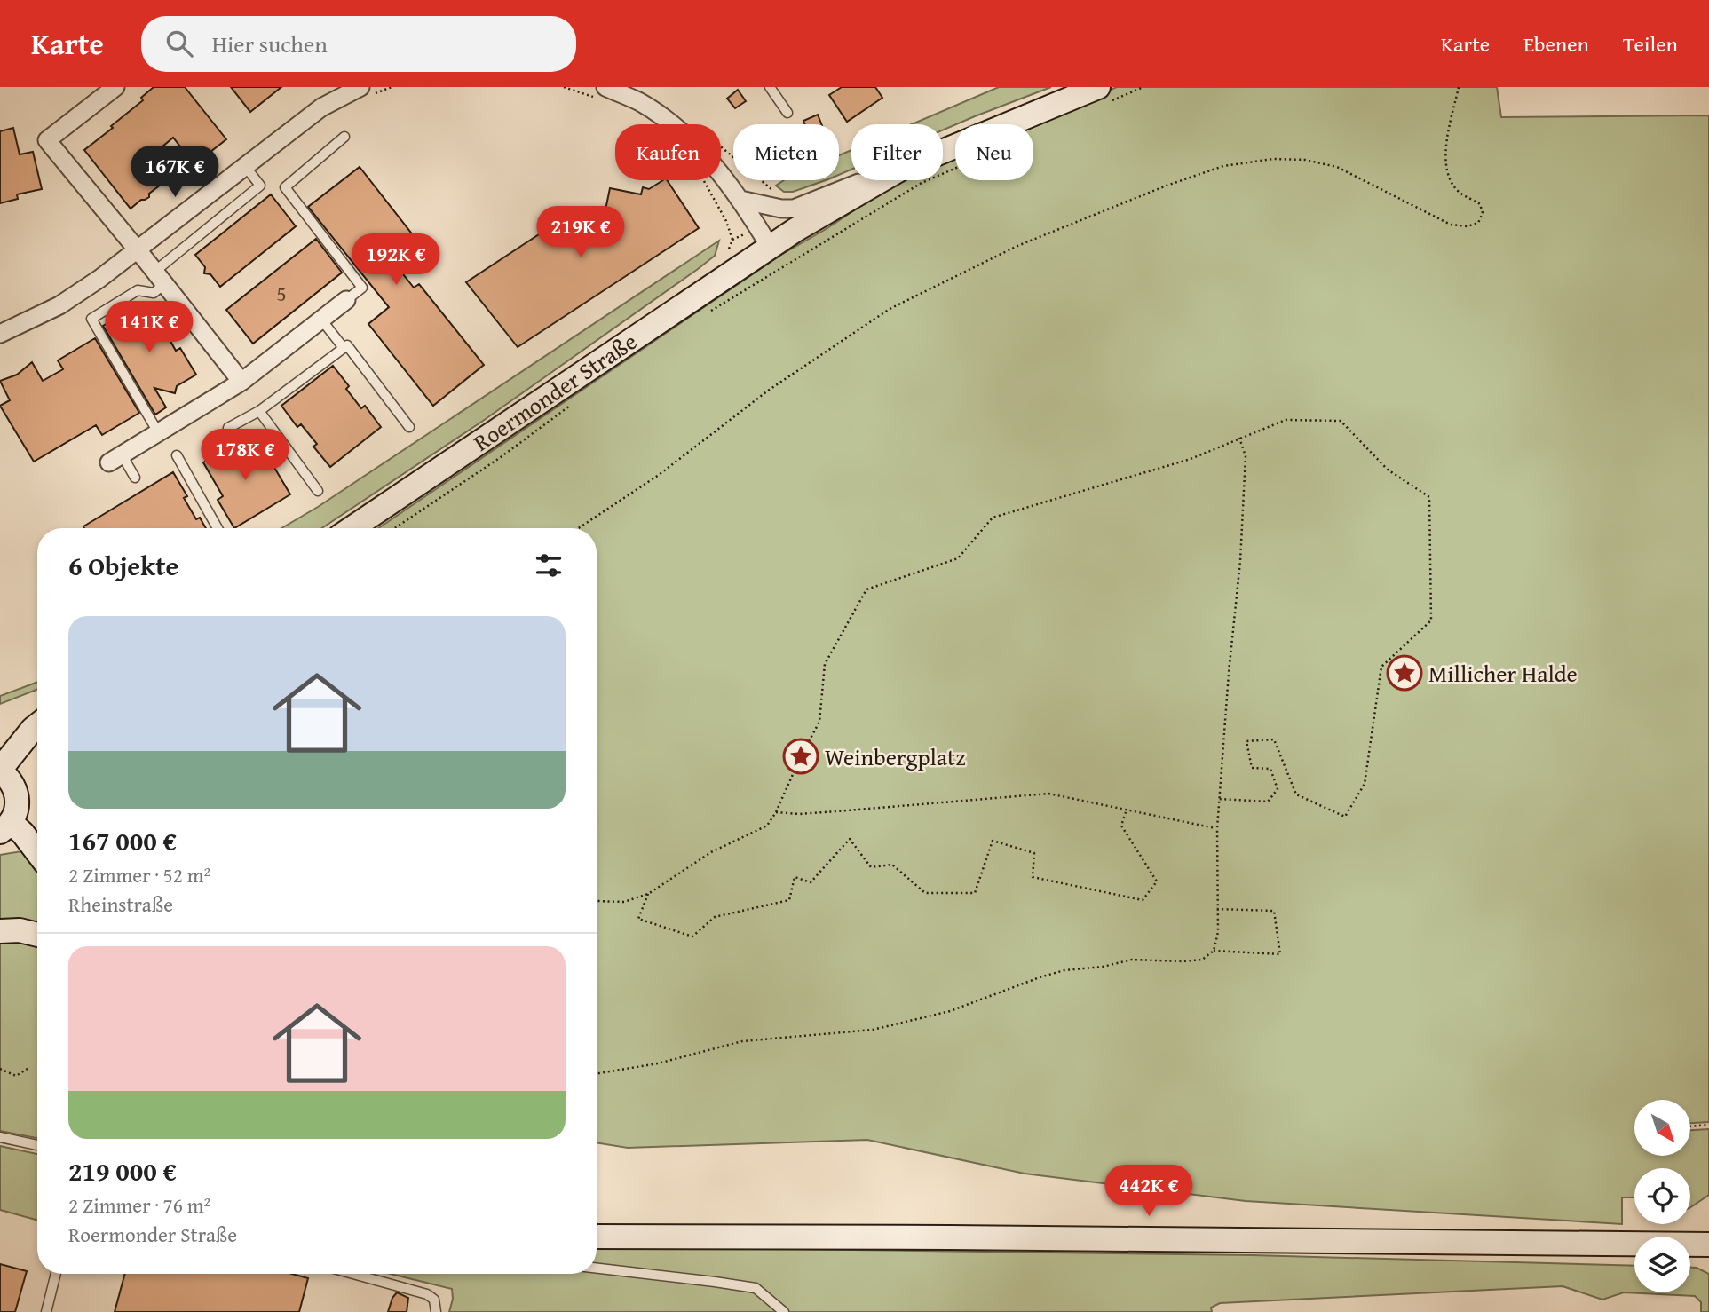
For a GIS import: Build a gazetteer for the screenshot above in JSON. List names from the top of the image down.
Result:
{
  "streets": {
    "main road": ["Roermonder Straße"]
  },
  "places": {
    "place": ["Millicher Halde", "Weinbergplatz"]
  },
  "house_numbers": ["5"],
  "north": "bottom right",
  "page": {
    "header": "Karte",
    "search": "Hier suchen",
    "nav": ["Karte", "Ebenen", "Teilen"],
    "chip": [
      "Kaufen",
      "Mieten",
      "Filter",
      "Neu"
    ],
    "price": [
      "167K €",
      "219K €",
      "192K €",
      "141K €",
      "178K €",
      "442K €"
    ],
    "heading": "6 Objekte",
    "list": [
      {
        "name": "167 000 €",
        "note": "2 Zimmer · 52 m² · Rheinstraße"
      },
      {
        "name": "219 000 €",
        "note": "2 Zimmer · 76 m² · Roermonder Straße"
      }
    ]
  }
}
